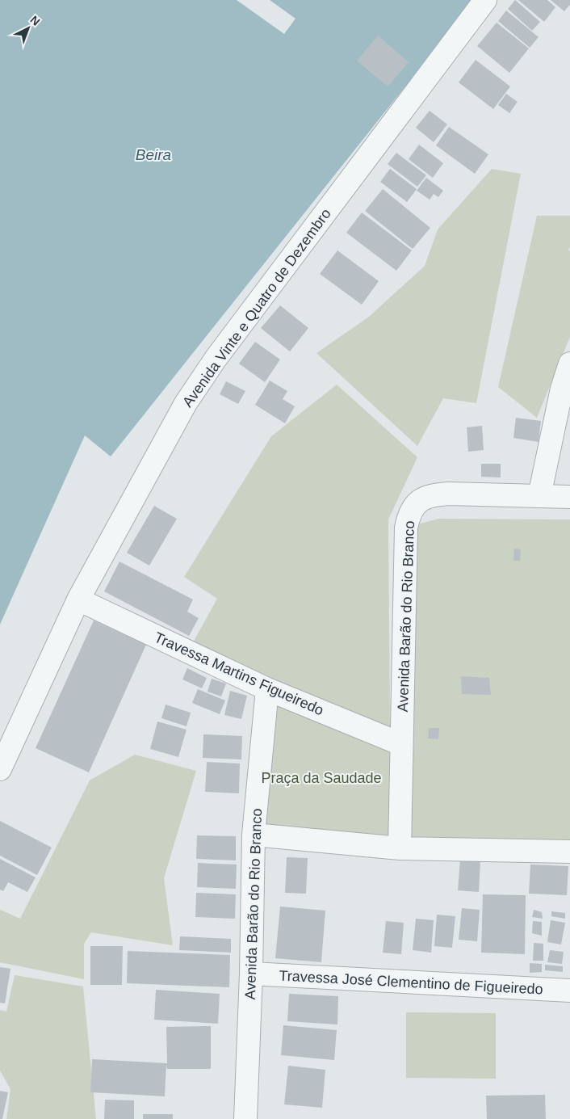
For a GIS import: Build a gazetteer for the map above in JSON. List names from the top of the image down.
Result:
{
  "streets": {
    "street": [
      "Avenida Vinte e Quatro de Dezembro",
      "Avenida Barão do Rio Branco",
      "Travessa Martins Figueiredo",
      "Travessa José Clementino de Figueiredo"
    ]
  },
  "crossings": [
    ["Avenida Vinte e Quatro de Dezembro", "Travessa Martins Figueiredo"],
    ["Avenida Barão do Rio Branco", "Travessa Martins Figueiredo"],
    ["Avenida Barão do Rio Branco", "Travessa José Clementino de Figueiredo"]
  ],
  "water": ["Beira"],
  "parks": ["Praça da Saudade"],
  "north": "top right"
}
